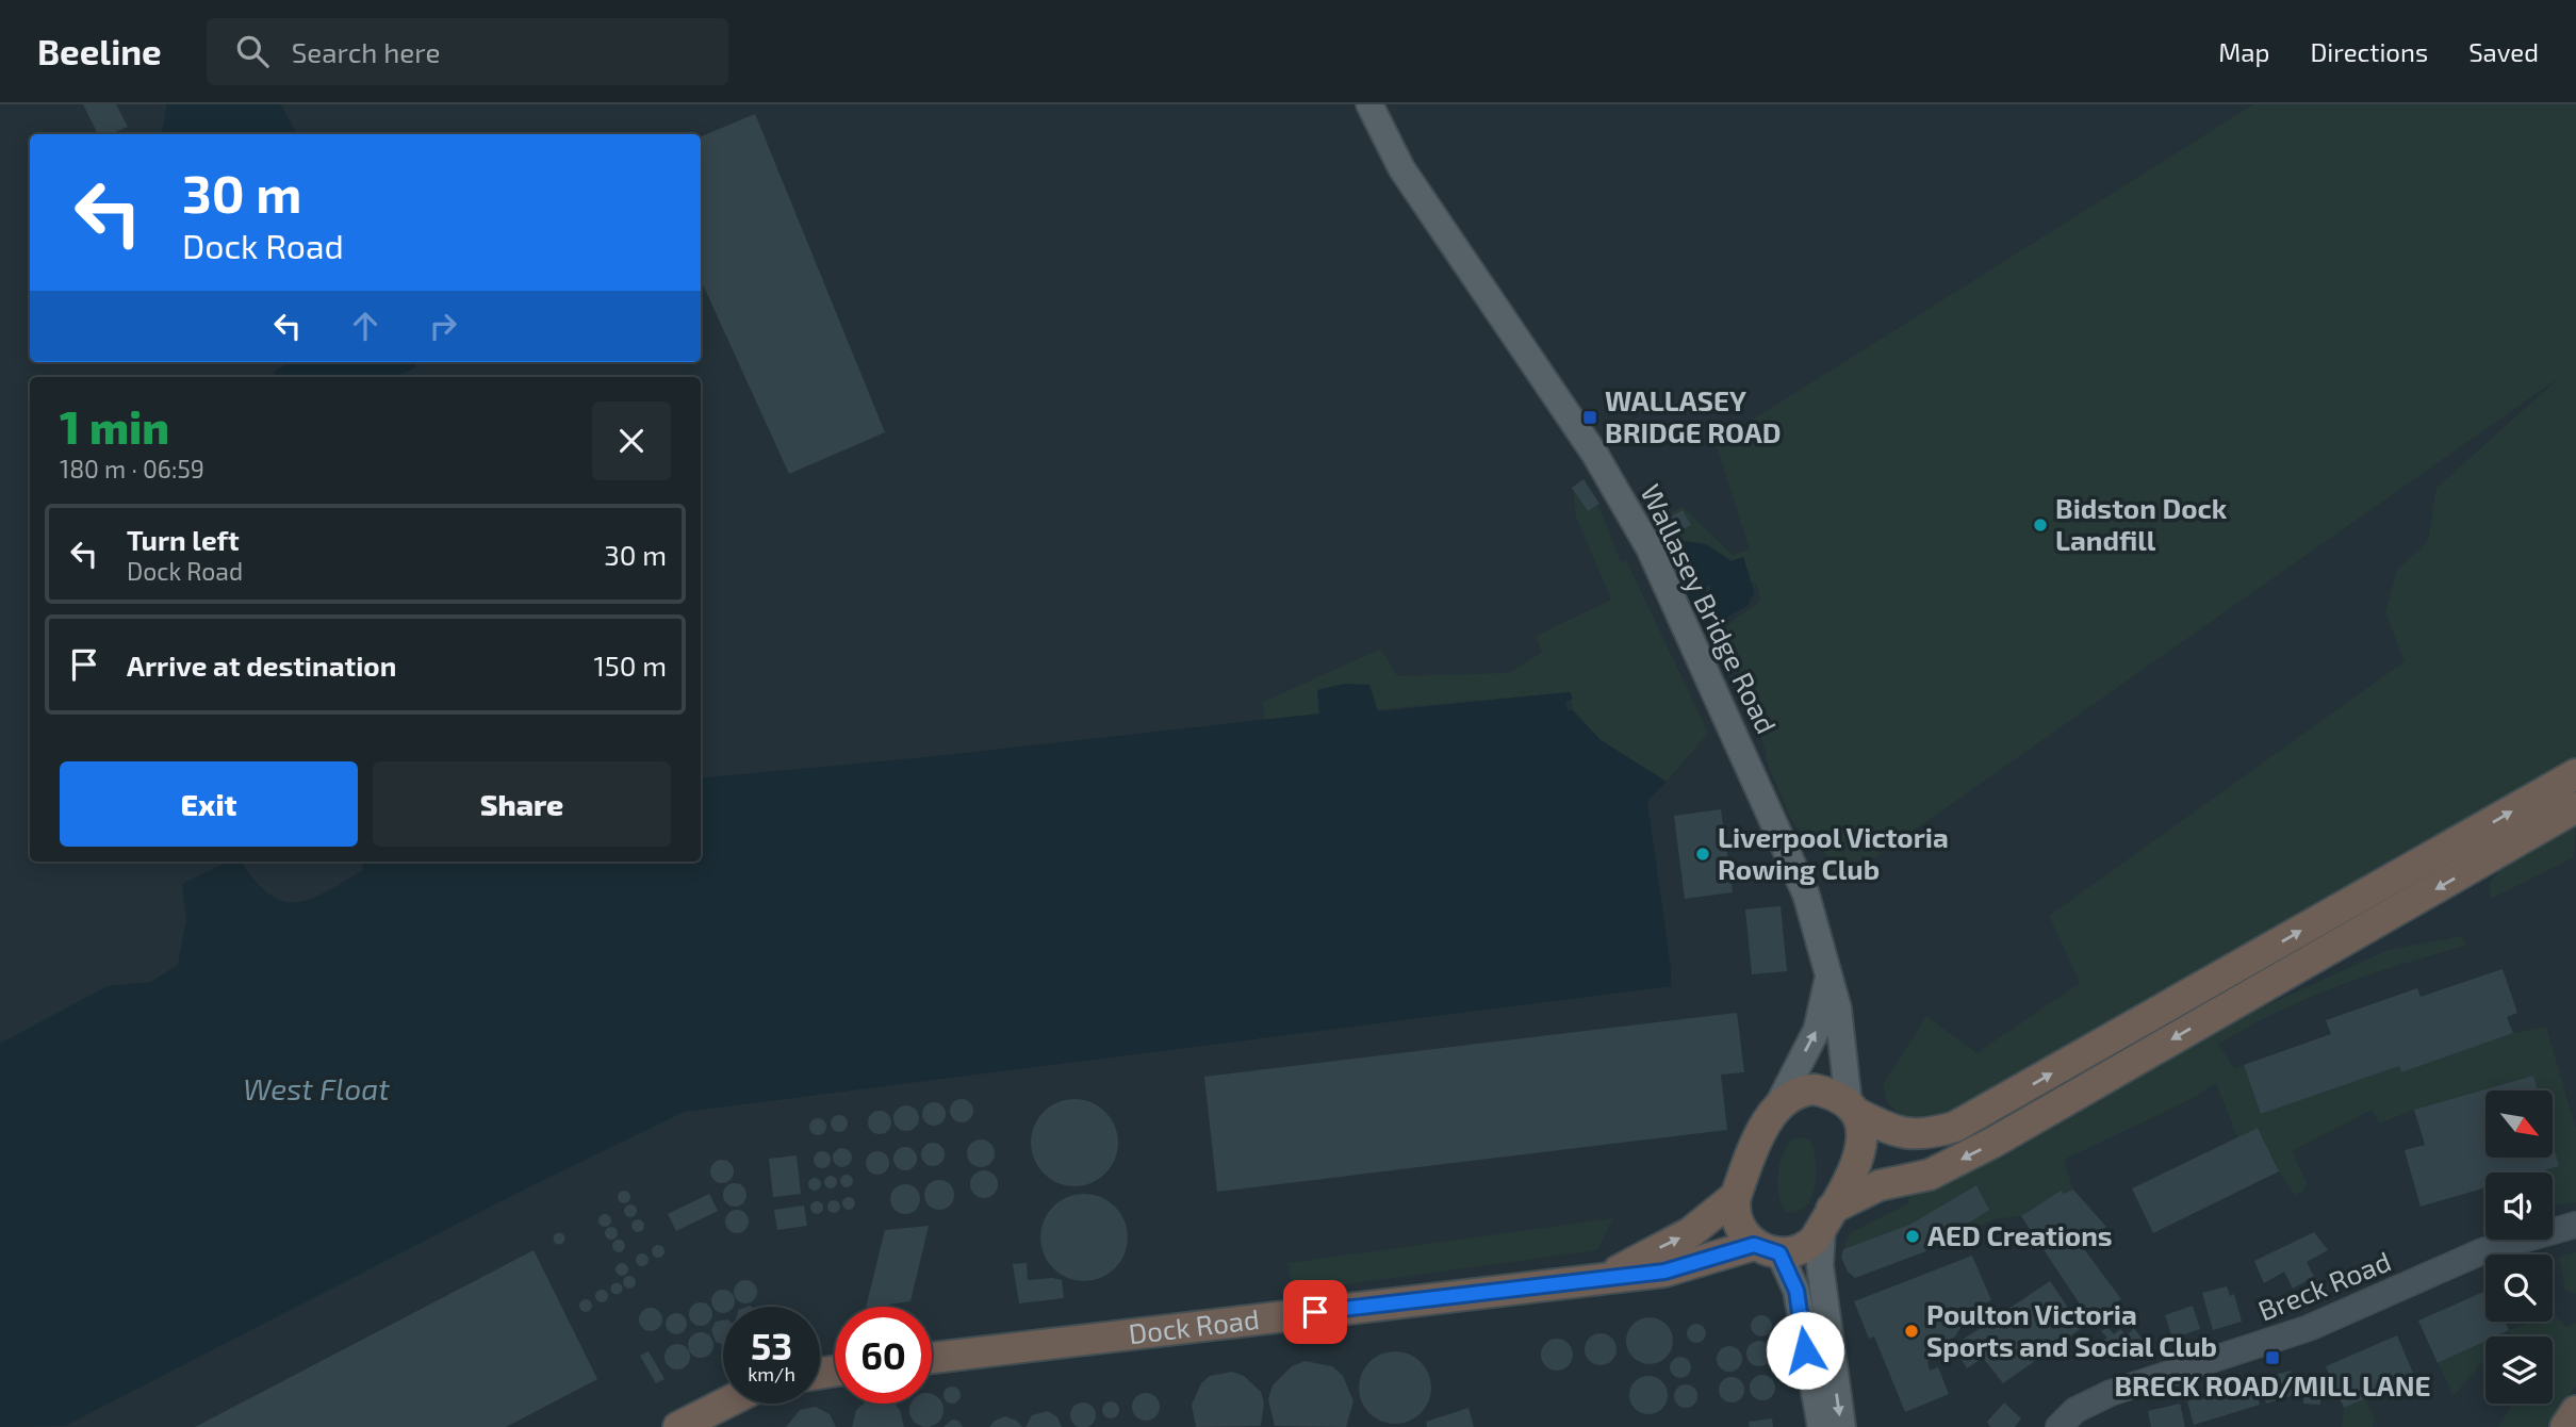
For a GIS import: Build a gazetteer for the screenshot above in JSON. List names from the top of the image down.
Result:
{
  "streets": {
    "highway": ["Dock Road"],
    "main road": ["Wallasey Bridge Road", "Breck Road"]
  },
  "crossings": [
    ["Wallasey Bridge Road", "Dock Road"]
  ],
  "water": ["West Float"],
  "places": {
    "transit": ["WALLASEY BRIDGE ROAD", "BRECK ROAD/MILL LANE"],
    "other": [
      "Bidston Dock Landfill",
      "Liverpool Victoria Rowing Club",
      "AED Creations",
      "Poulton Victoria Sports and Social Club"
    ]
  },
  "north": "bottom right",
  "page": {
    "header": "Beeline",
    "search": "Search here",
    "nav": ["Map", "Directions", "Saved"],
    "turn": ["30 m", "Dock Road"],
    "heading": ["1 min", "180 m · 06:59"],
    "list": [
      {
        "name": "Turn left",
        "note": "Dock Road",
        "value": "30 m"
      },
      {
        "name": "Arrive at destination",
        "value": "150 m"
      }
    ],
    "buttons": ["Exit", "Share"],
    "speed": "53 km/h",
    "limit": "60"
  }
}
